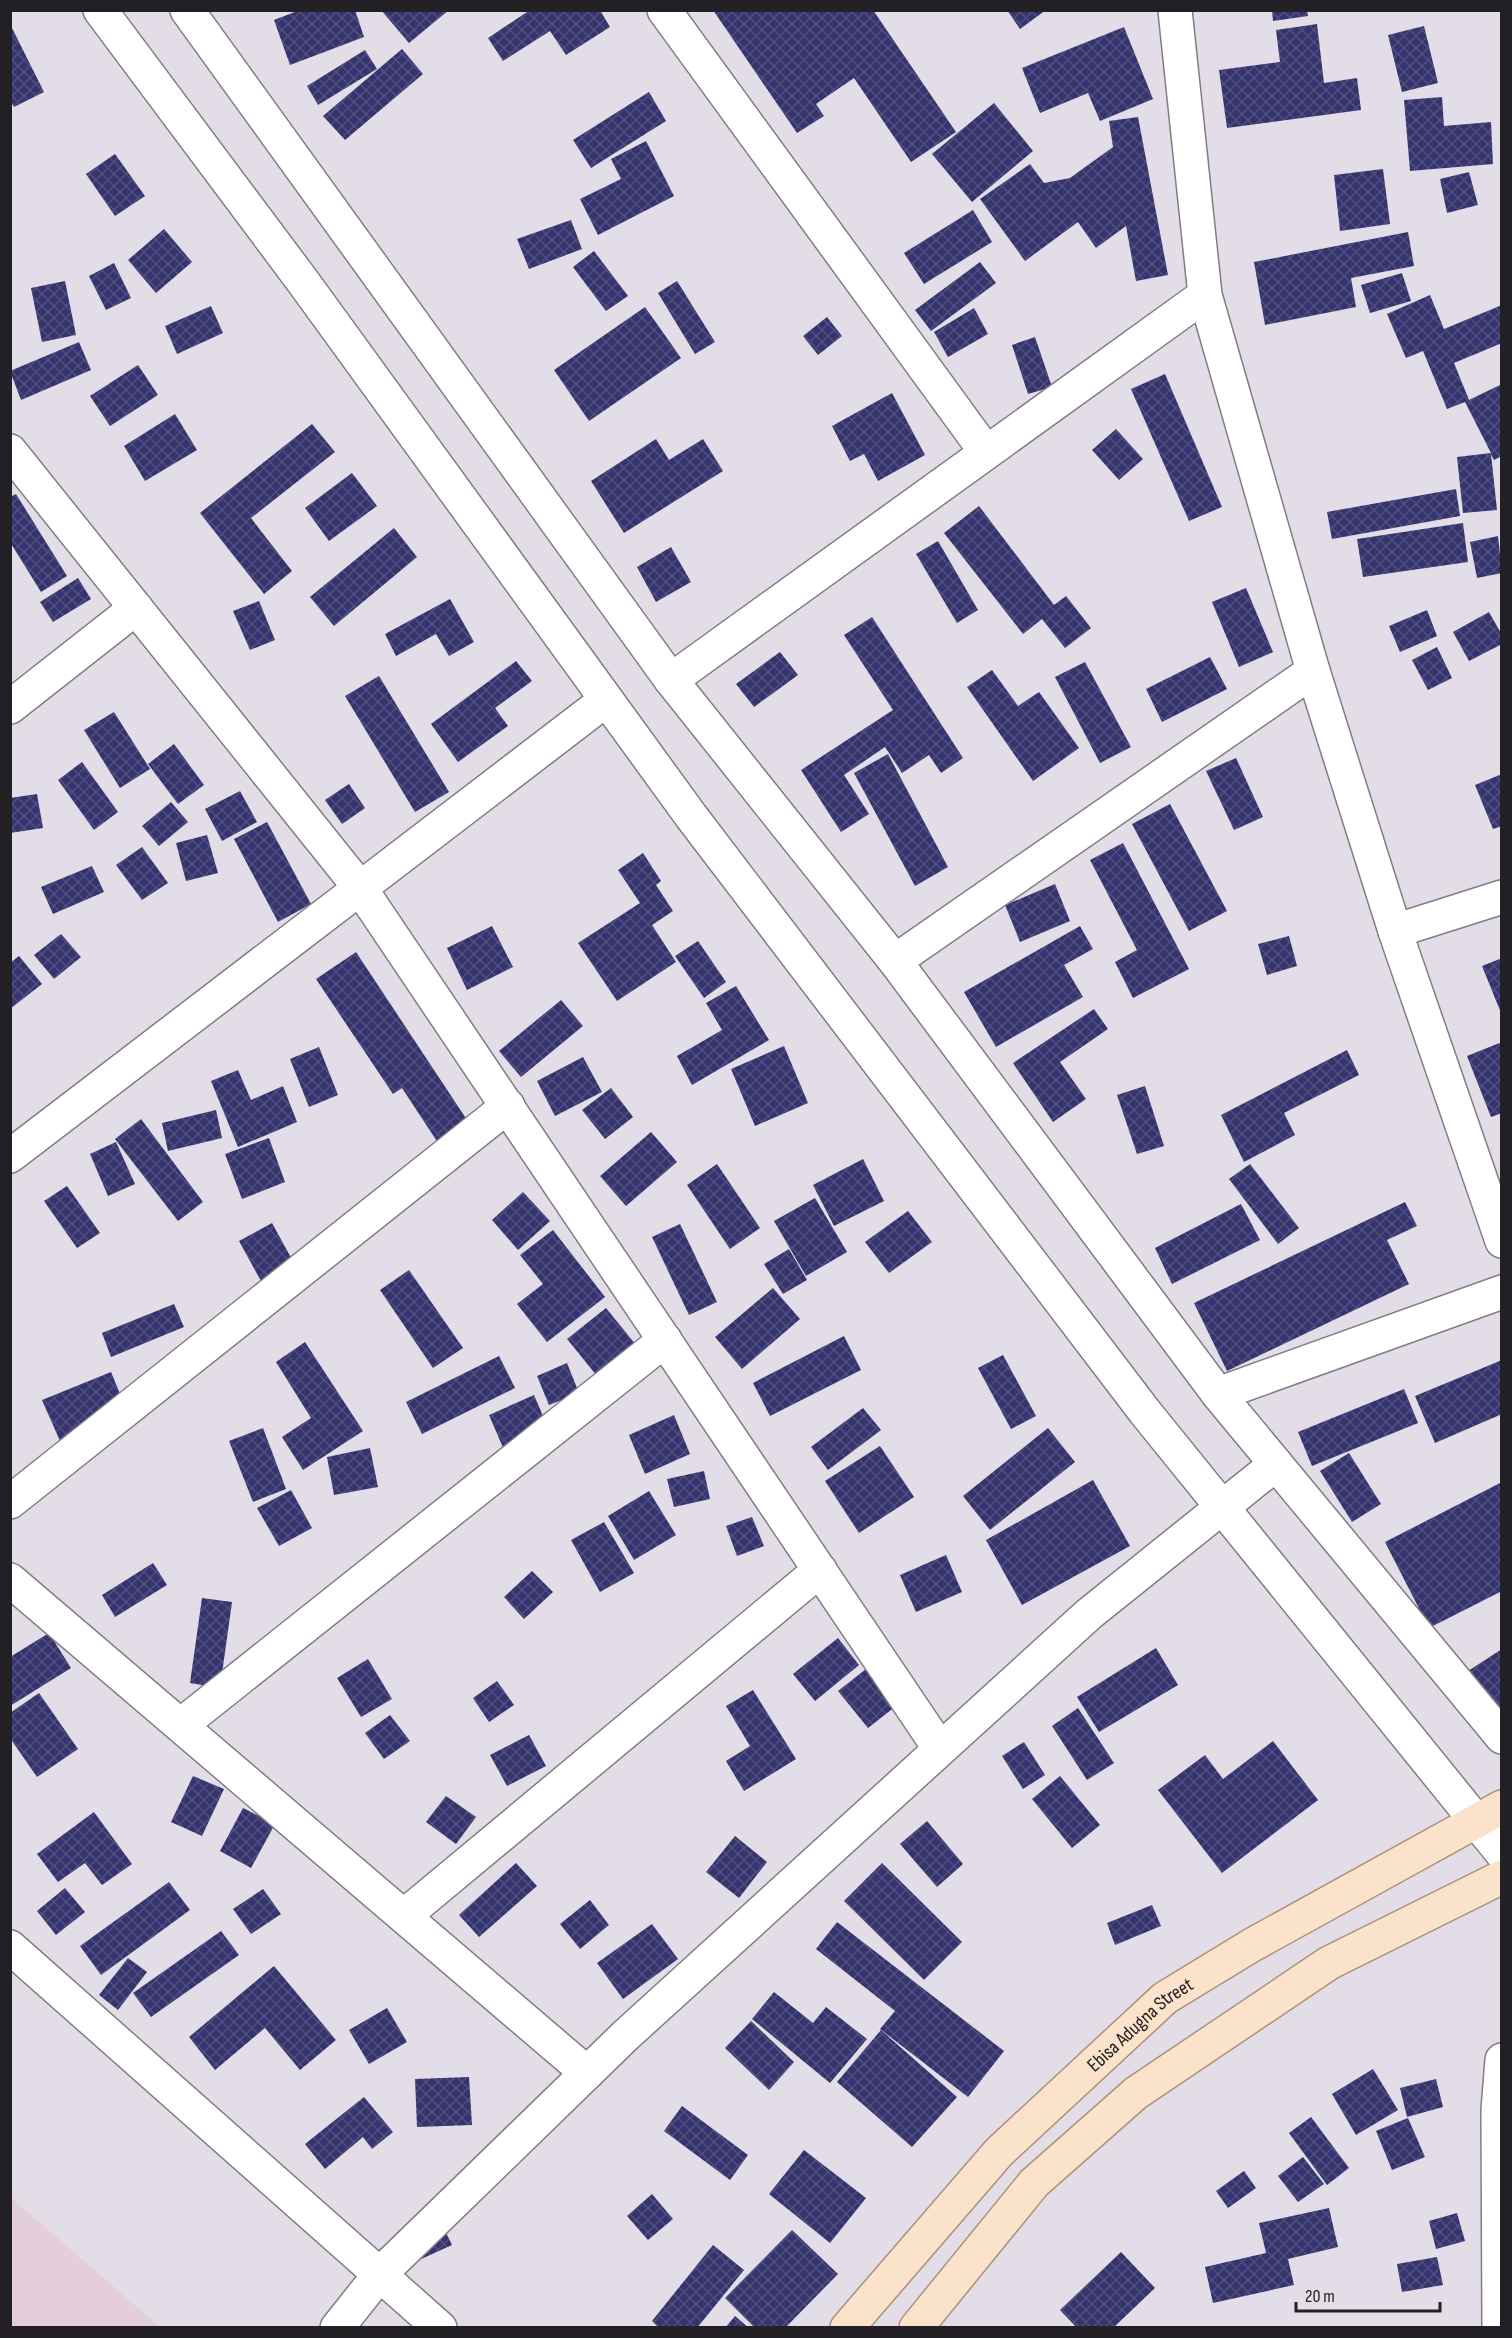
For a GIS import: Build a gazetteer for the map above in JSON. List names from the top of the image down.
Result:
{
  "streets": {
    "main road": ["Ebisa Adugna Street"]
  },
  "scale_bar": "20 m"
}
